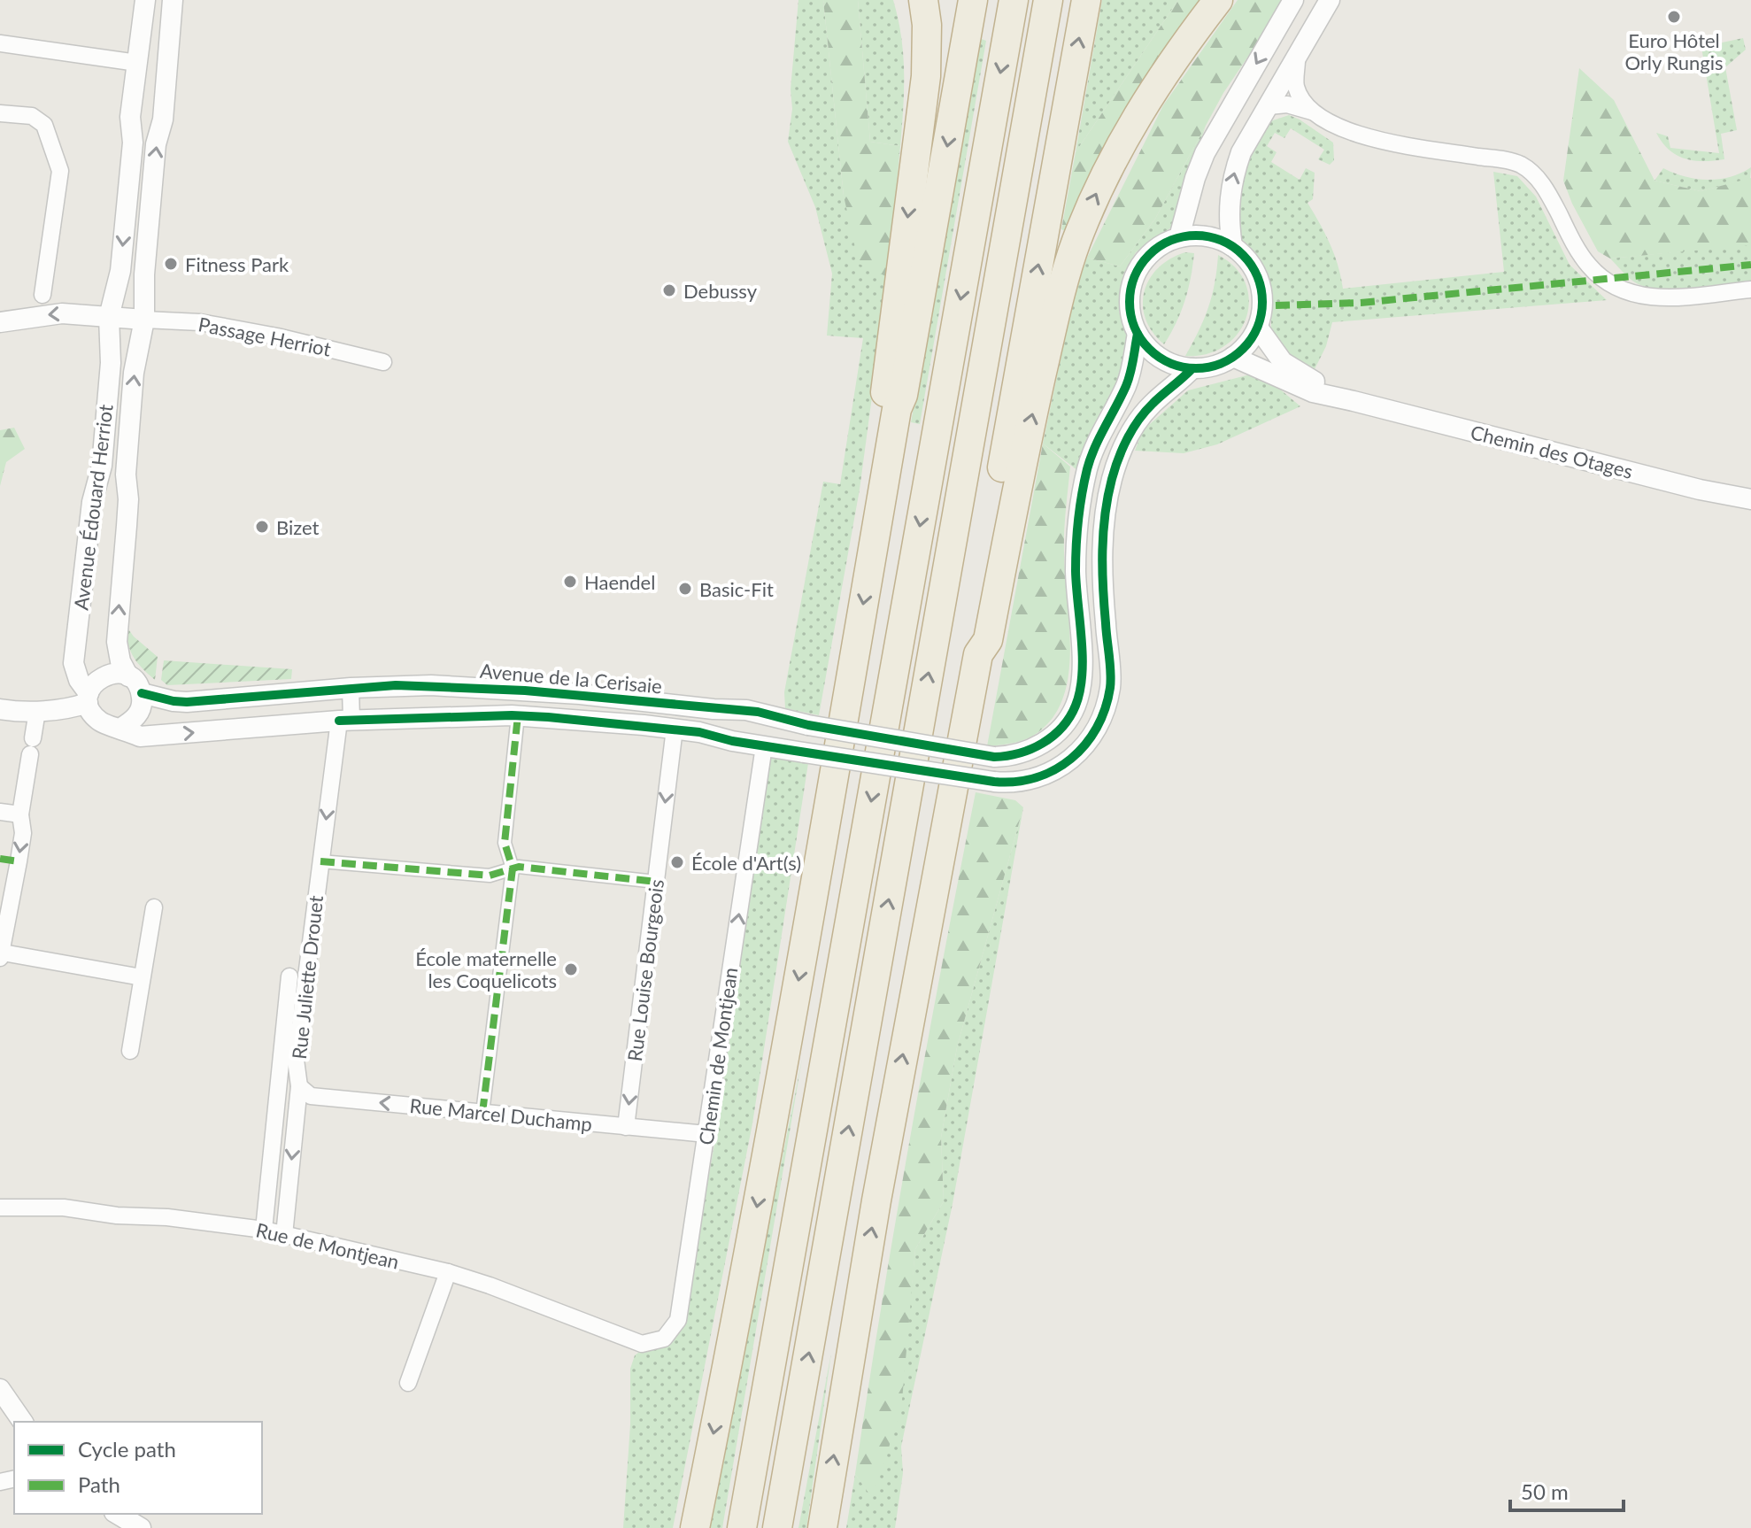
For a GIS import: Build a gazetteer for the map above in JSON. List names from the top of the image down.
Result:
{
  "streets": {
    "street": [
      "Passage Herriot",
      "Chemin des Otages",
      "Avenue Édouard Herriot",
      "Avenue de la Cerisaie",
      "Rue Louise Bourgeois",
      "Rue Juliette Drouet",
      "Chemin de Montjean",
      "Rue Marcel Duchamp",
      "Rue de Montjean"
    ]
  },
  "crossings": [
    ["Passage Herriot", "Avenue Édouard Herriot"],
    ["Chemin des Otages", "Avenue de la Cerisaie"],
    ["Avenue Édouard Herriot", "Avenue de la Cerisaie"],
    ["Avenue de la Cerisaie", "Rue Louise Bourgeois"],
    ["Avenue de la Cerisaie", "Rue Juliette Drouet"],
    ["Avenue de la Cerisaie", "Chemin de Montjean"],
    ["Rue Louise Bourgeois", "Rue Marcel Duchamp"],
    ["Rue Juliette Drouet", "Rue Marcel Duchamp"],
    ["Rue Juliette Drouet", "Rue de Montjean"],
    ["Chemin de Montjean", "Rue Marcel Duchamp"],
    ["Chemin de Montjean", "Rue de Montjean"]
  ],
  "one_way": ["Rue Louise Bourgeois", "Chemin de Montjean", "Rue Marcel Duchamp"],
  "places": [
    "Euro Hôtel Orly Rungis",
    "Fitness Park",
    "Debussy",
    "Bizet",
    "Haendel",
    "Basic-Fit",
    "École d'Art(s)",
    "École maternelle les Coquelicots"
  ],
  "legend": ["Cycle path", "Path"],
  "scale_bar": "50 m"
}
